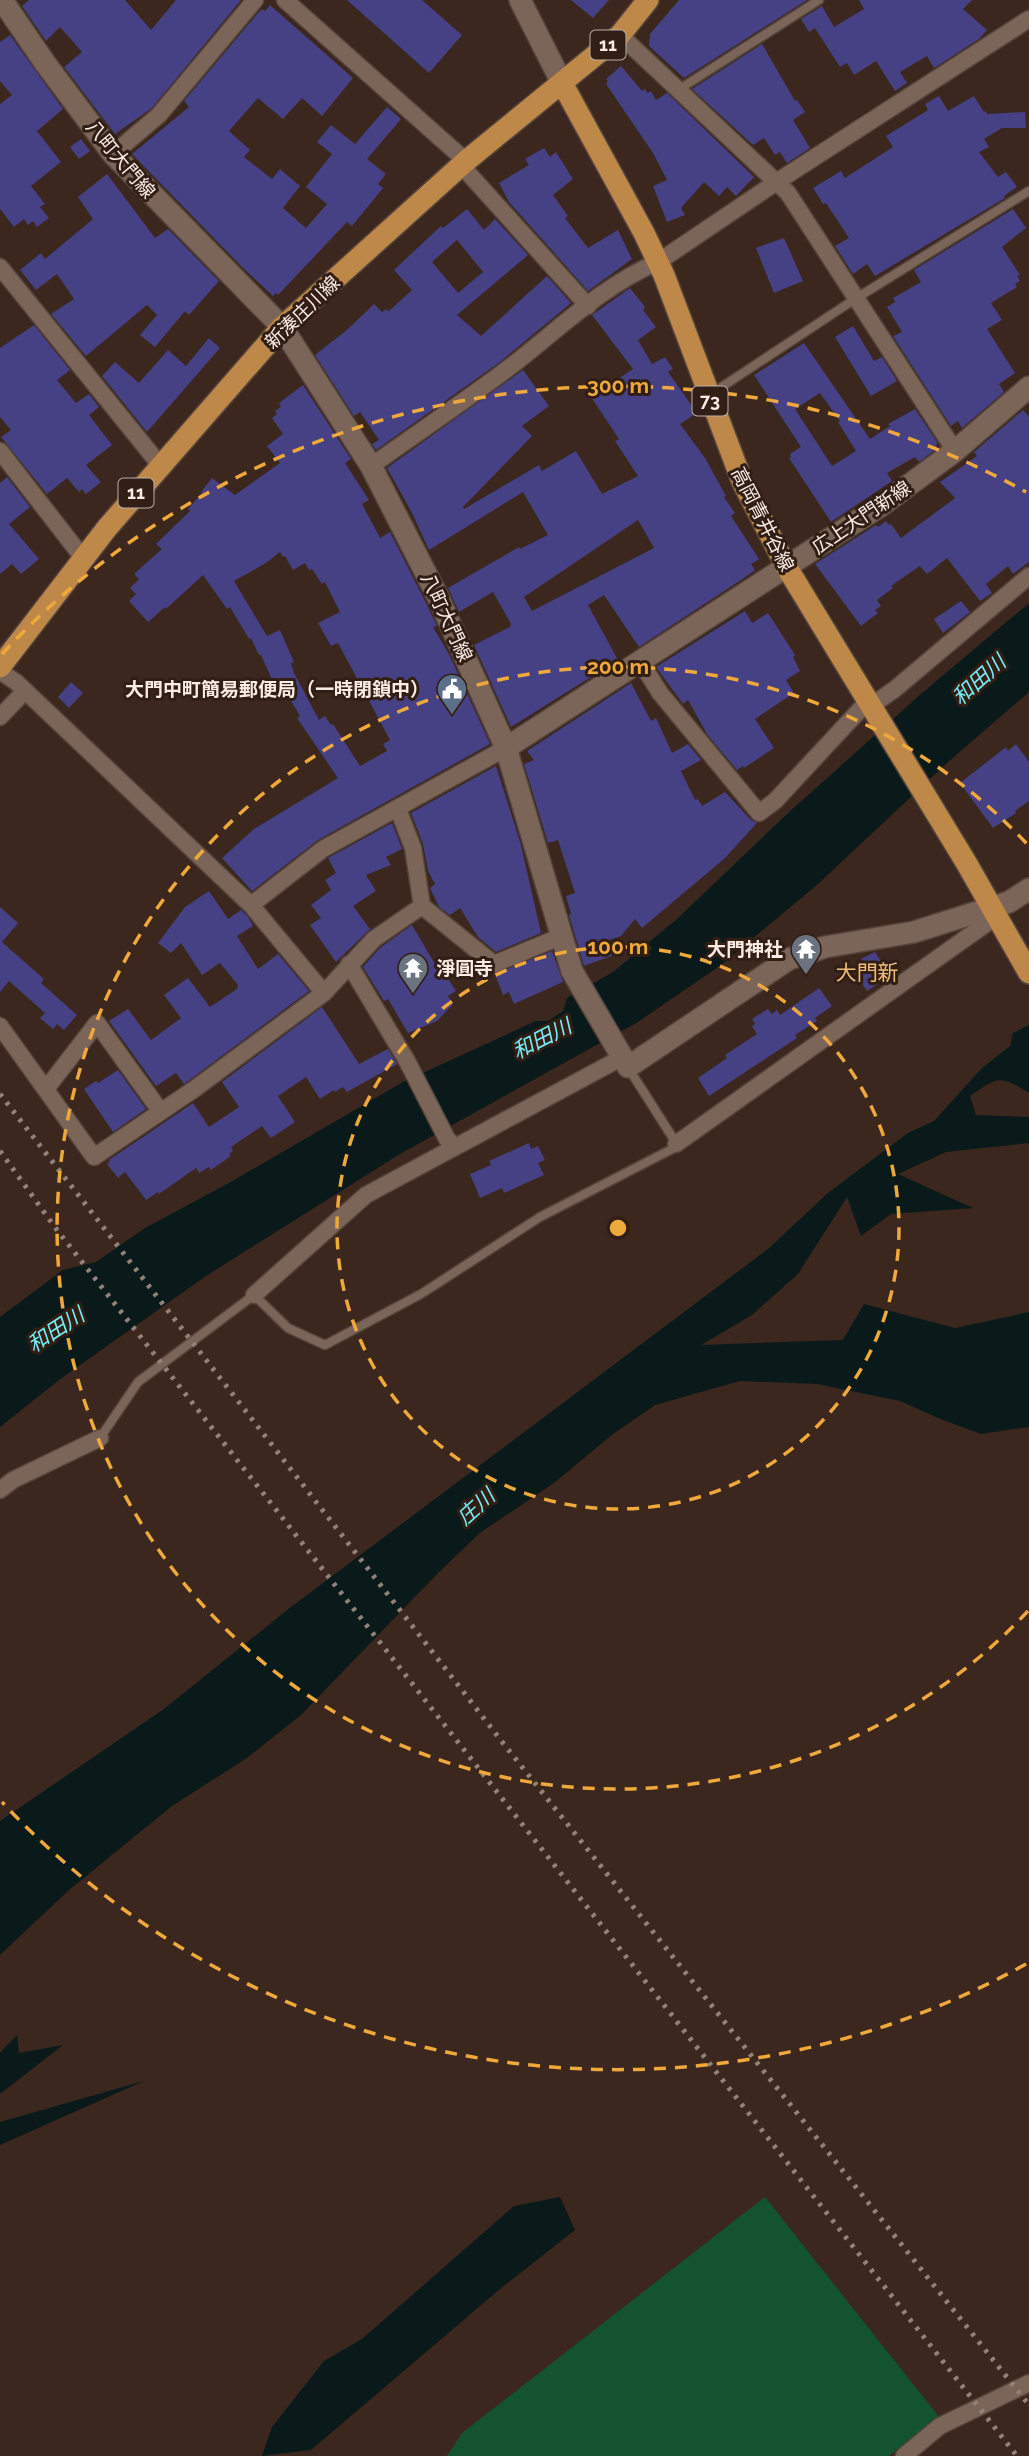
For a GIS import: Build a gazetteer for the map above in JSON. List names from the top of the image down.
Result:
{
  "streets": {
    "main road": [
      "11",
      "八町大門線",
      "新湊庄川線",
      "73",
      "広上大門新線",
      "高岡青井谷線"
    ]
  },
  "crossings": [
    ["八町大門線", "新湊庄川線"],
    ["八町大門線", "広上大門新線"],
    ["新湊庄川線", "高岡青井谷線"],
    ["73", "高岡青井谷線"],
    ["広上大門新線", "高岡青井谷線"]
  ],
  "districts": ["大門新"],
  "water": ["和田川", "庄川"],
  "places": {
    "public building": ["大門中町簡易郵便局（一時閉鎖中）"],
    "temple": ["大門神社", "淨圓寺"]
  },
  "rings": ["300 m", "200 m", "100 m"]
}
